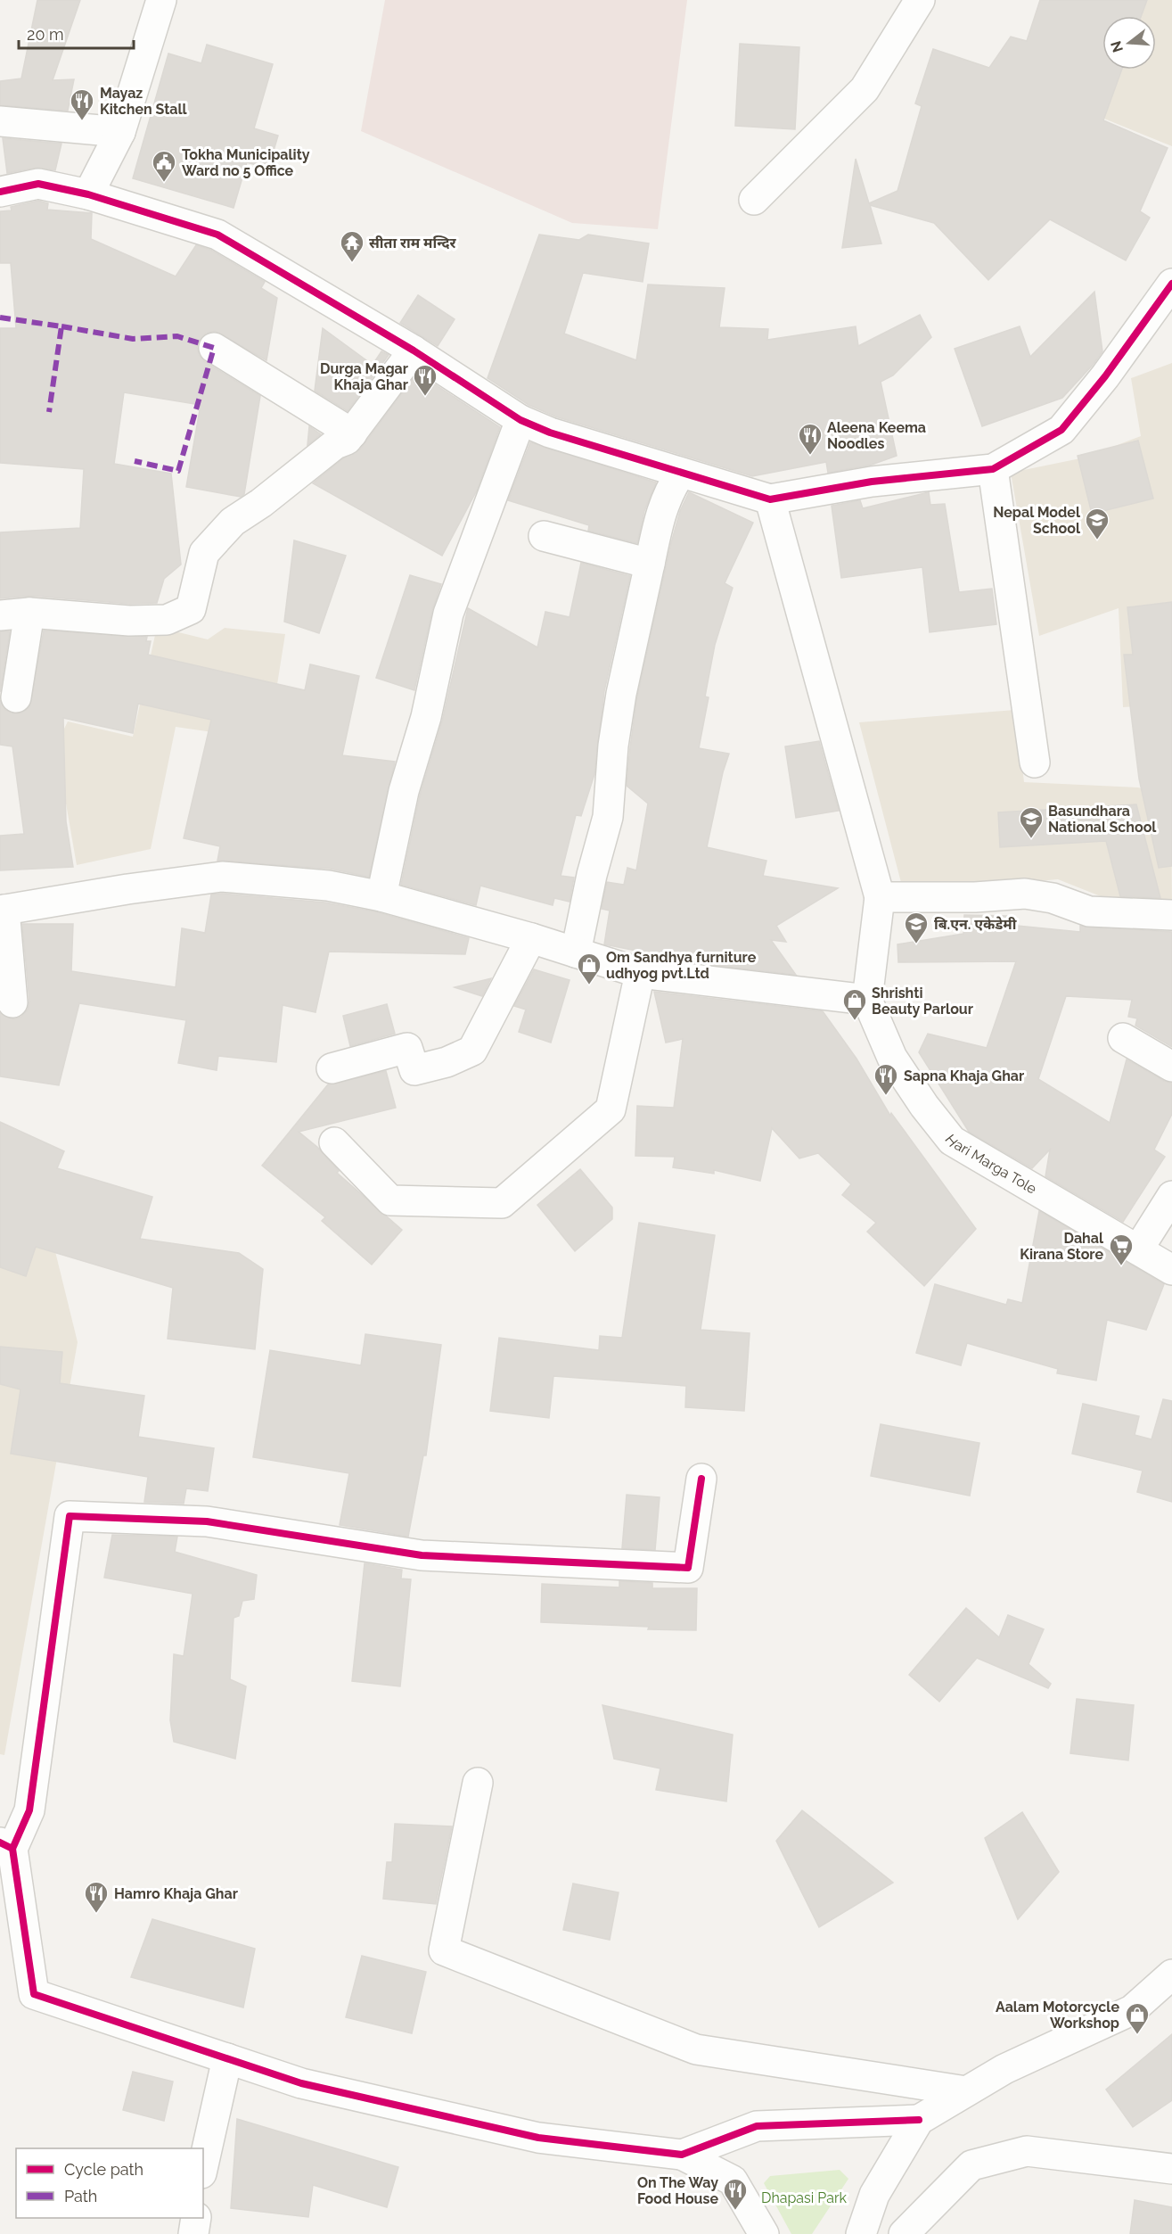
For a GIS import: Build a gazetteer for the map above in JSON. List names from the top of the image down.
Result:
{
  "streets": {
    "street": ["Hari Marga Tole"]
  },
  "parks": ["Dhapasi Park"],
  "places": {
    "restaurant": [
      "Mayaz Kitchen Stall",
      "Durga Magar Khaja Ghar",
      "Aleena Keema Noodles",
      "Sapna Khaja Ghar",
      "Hamro Khaja Ghar",
      "On The Way Food House"
    ],
    "public building": ["Tokha Municipality Ward no 5 Office"],
    "temple": ["सीता राम मन्दिर"],
    "school or university": ["Nepal Model School", "Basundhara National School", "बि.एन. एकेडेमी"],
    "shop": ["Om Sandhya furniture udhyog pvt.Ltd", "Shrishti Beauty Parlour", "Aalam Motorcycle Workshop"],
    "supermarket": ["Dahal Kirana Store"]
  },
  "legend": ["Cycle path", "Path"],
  "scale_bar": "20 m",
  "north": "left"
}
